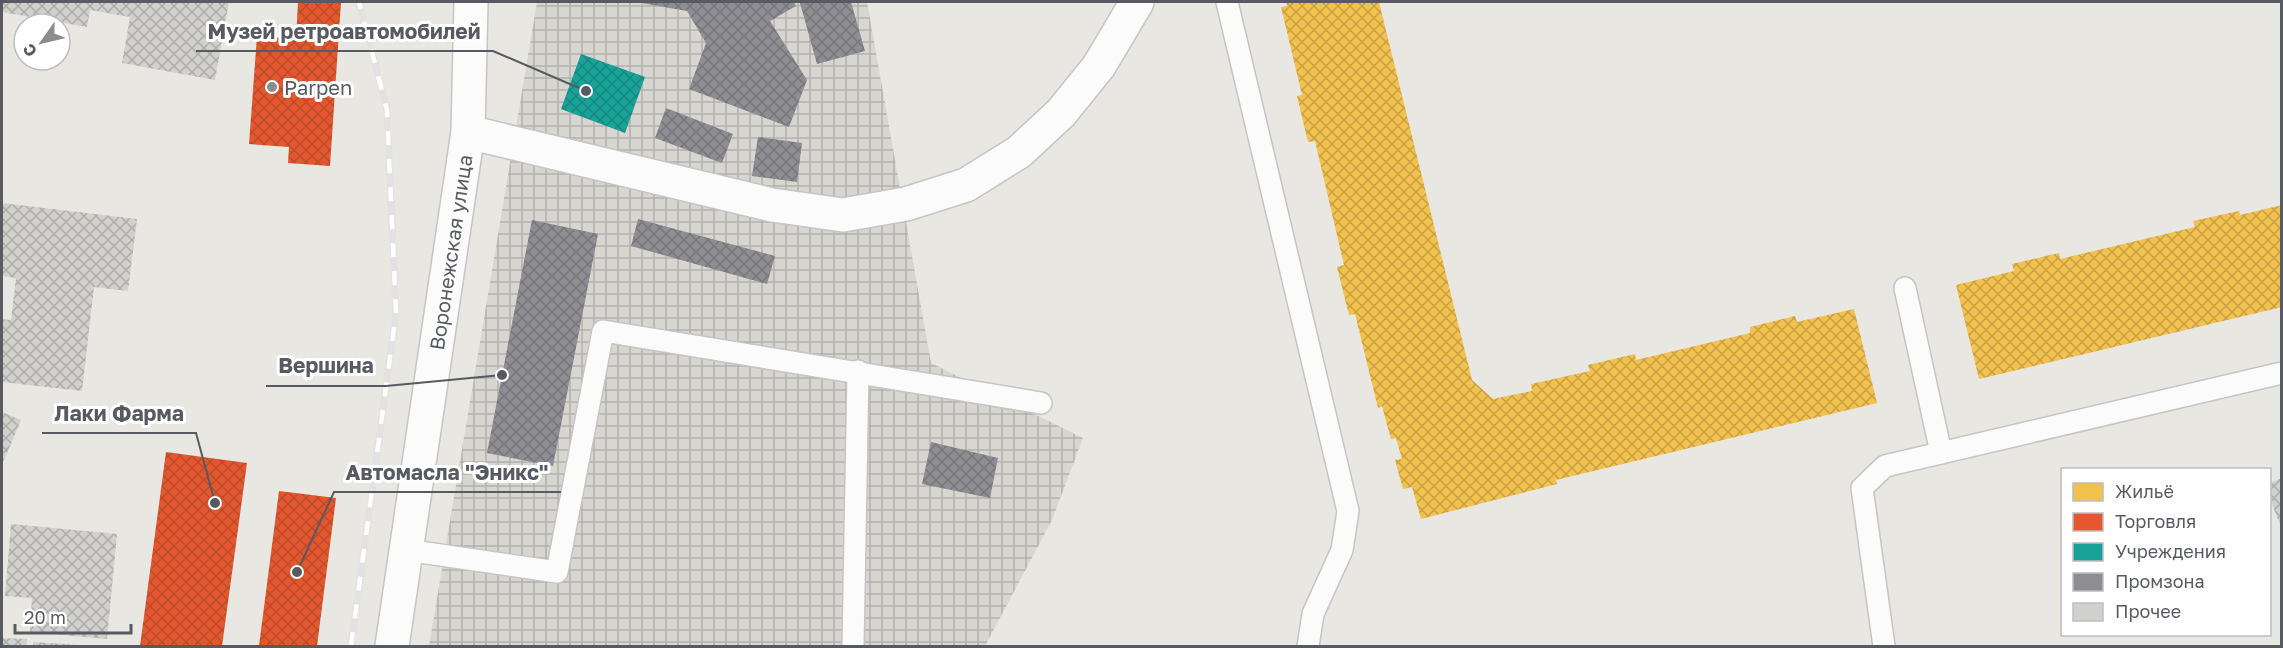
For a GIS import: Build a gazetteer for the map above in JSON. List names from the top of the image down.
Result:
{
  "streets": {
    "street": ["Воронежская улица"]
  },
  "places": [
    "Parpen",
    "Музей ретроавтомобилей",
    "Вершина",
    "Лаки Фарма",
    "Автомасла \"Эникс\""
  ],
  "legend": [
    "Жильё",
    "Торговля",
    "Учреждения",
    "Промзона",
    "Прочее"
  ],
  "scale_bar": "20 m",
  "north": "bottom left"
}
